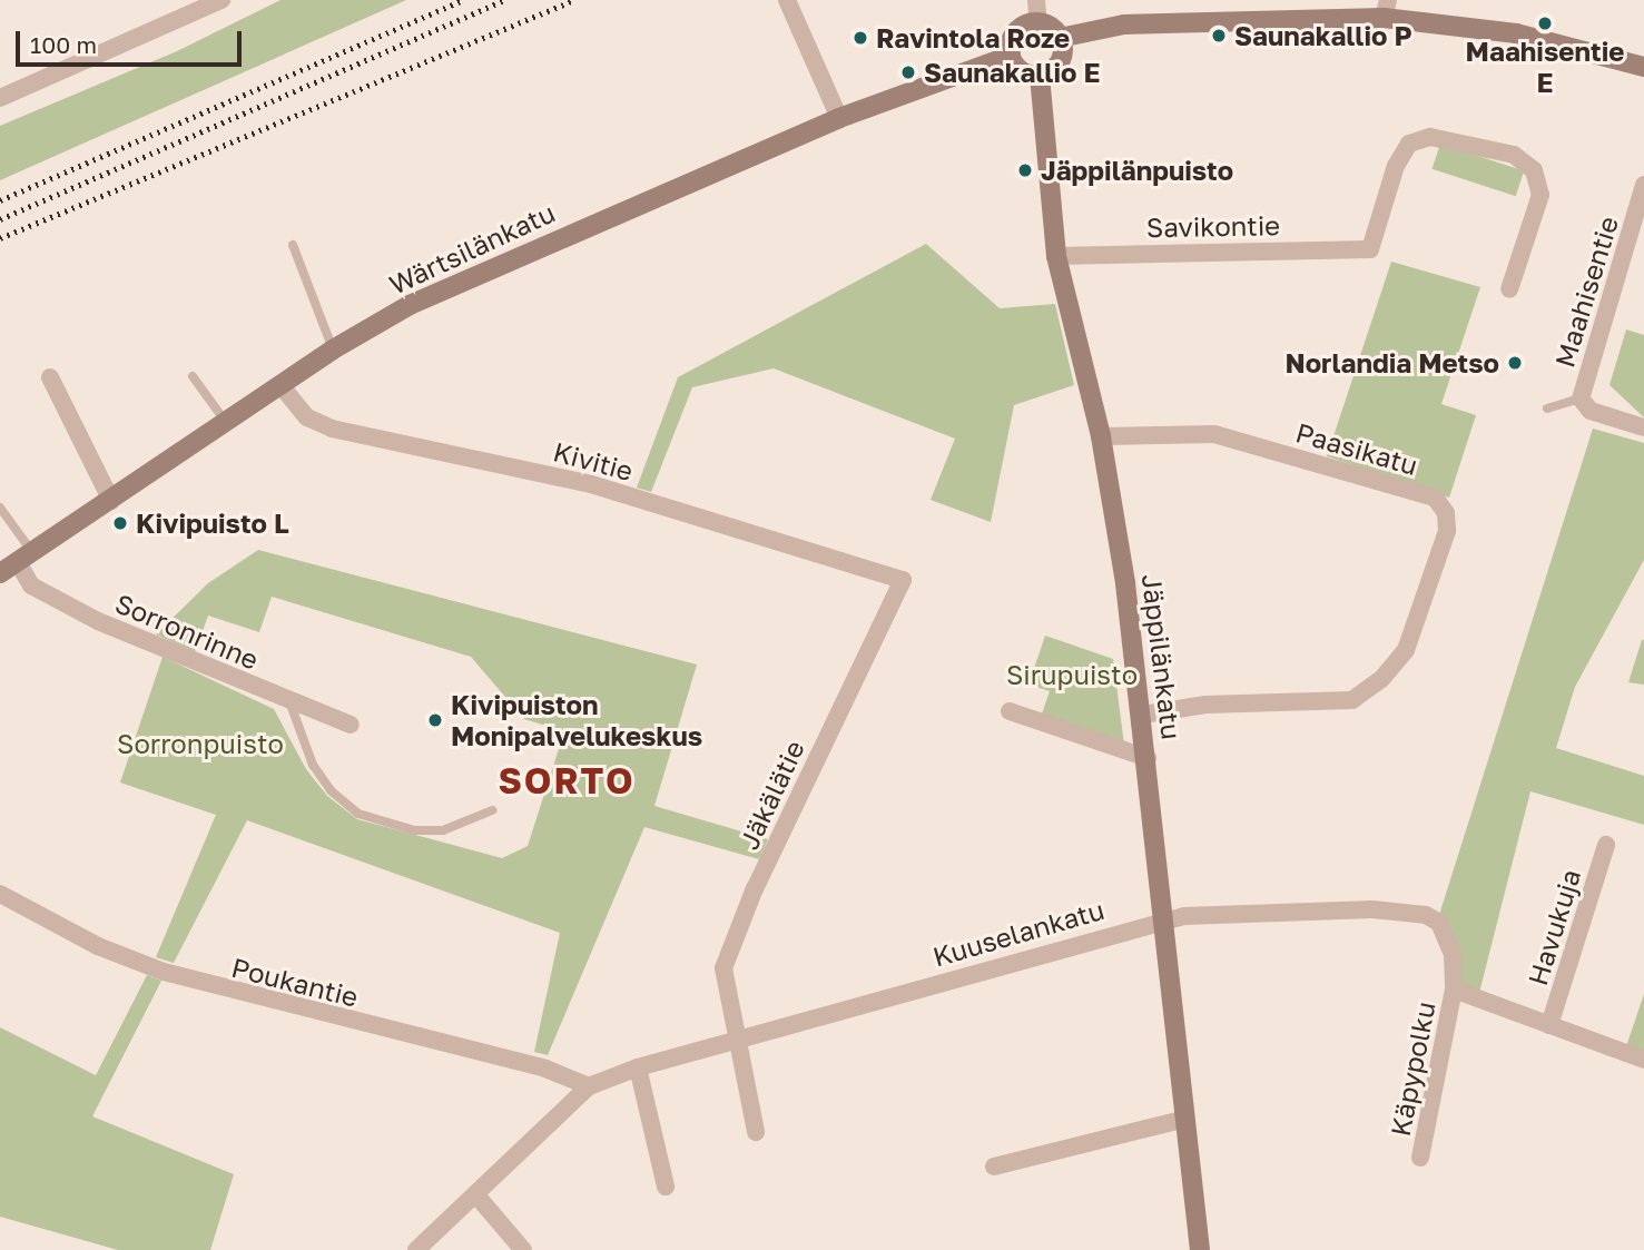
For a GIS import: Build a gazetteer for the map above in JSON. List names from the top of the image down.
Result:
{
  "streets": {
    "street": [
      "Savikontie",
      "Wärtsilänkatu",
      "Maahisentie",
      "Paasikatu",
      "Kivitie",
      "Sorronrinne",
      "Jäppilänkatu",
      "Jäkälätie",
      "Havukuja",
      "Kuuselankatu",
      "Poukantie",
      "Käpypolku"
    ]
  },
  "crossings": [
    ["Savikontie", "Jäppilänkatu"],
    ["Wärtsilänkatu", "Kivitie"],
    ["Wärtsilänkatu", "Sorronrinne"],
    ["Wärtsilänkatu", "Jäppilänkatu"],
    ["Paasikatu", "Jäppilänkatu"],
    ["Kivitie", "Jäkälätie"],
    ["Jäppilänkatu", "Kuuselankatu"],
    ["Jäkälätie", "Kuuselankatu"],
    ["Kuuselankatu", "Poukantie"],
    ["Kuuselankatu", "Käpypolku"]
  ],
  "districts": ["SORTO"],
  "parks": ["Sirupuisto", "Sorronpuisto"],
  "places": [
    "Maahisentie E",
    "Saunakallio P",
    "Ravintola Roze",
    "Saunakallio E",
    "Jäppilänpuisto",
    "Norlandia Metso",
    "Kivipuisto L",
    "Kivipuiston Monipalvelukeskus"
  ],
  "scale_bar": "100 m"
}
